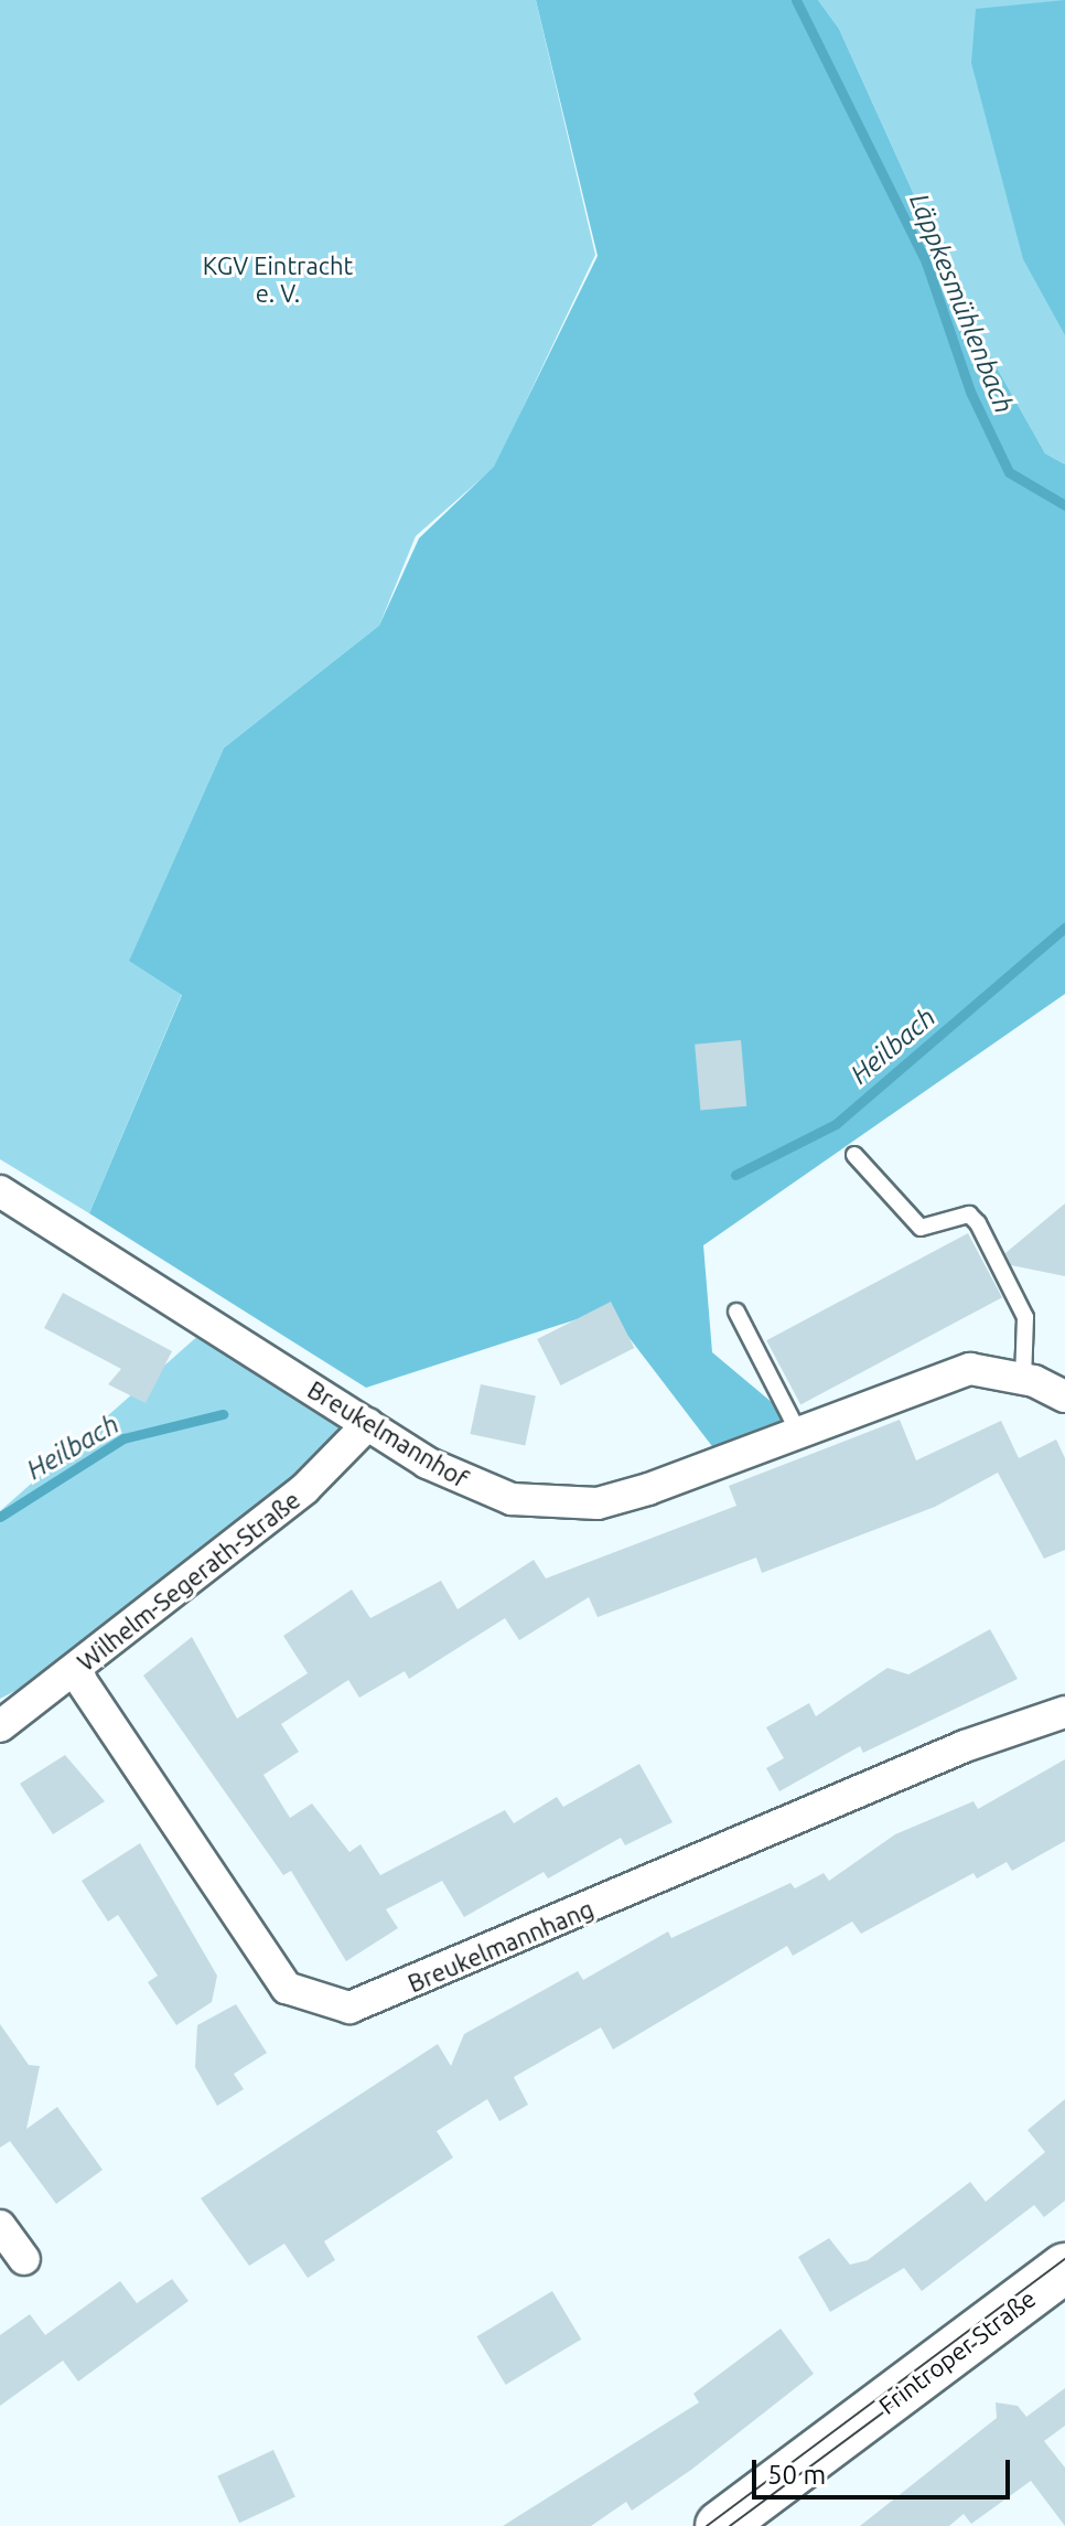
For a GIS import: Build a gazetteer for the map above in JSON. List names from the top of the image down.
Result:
{
  "streets": {
    "main road": ["Frintroper Straße"],
    "street": ["Breukelmannhof", "Wilhelm-Segerath-Straße", "Breukelmannhang"]
  },
  "crossings": [
    ["Breukelmannhof", "Wilhelm-Segerath-Straße"],
    ["Wilhelm-Segerath-Straße", "Breukelmannhang"]
  ],
  "water": ["Läppkesmühlenbach", "Heilbach"],
  "parks": ["KGV Eintracht e. V."],
  "scale_bar": "50 m"
}
